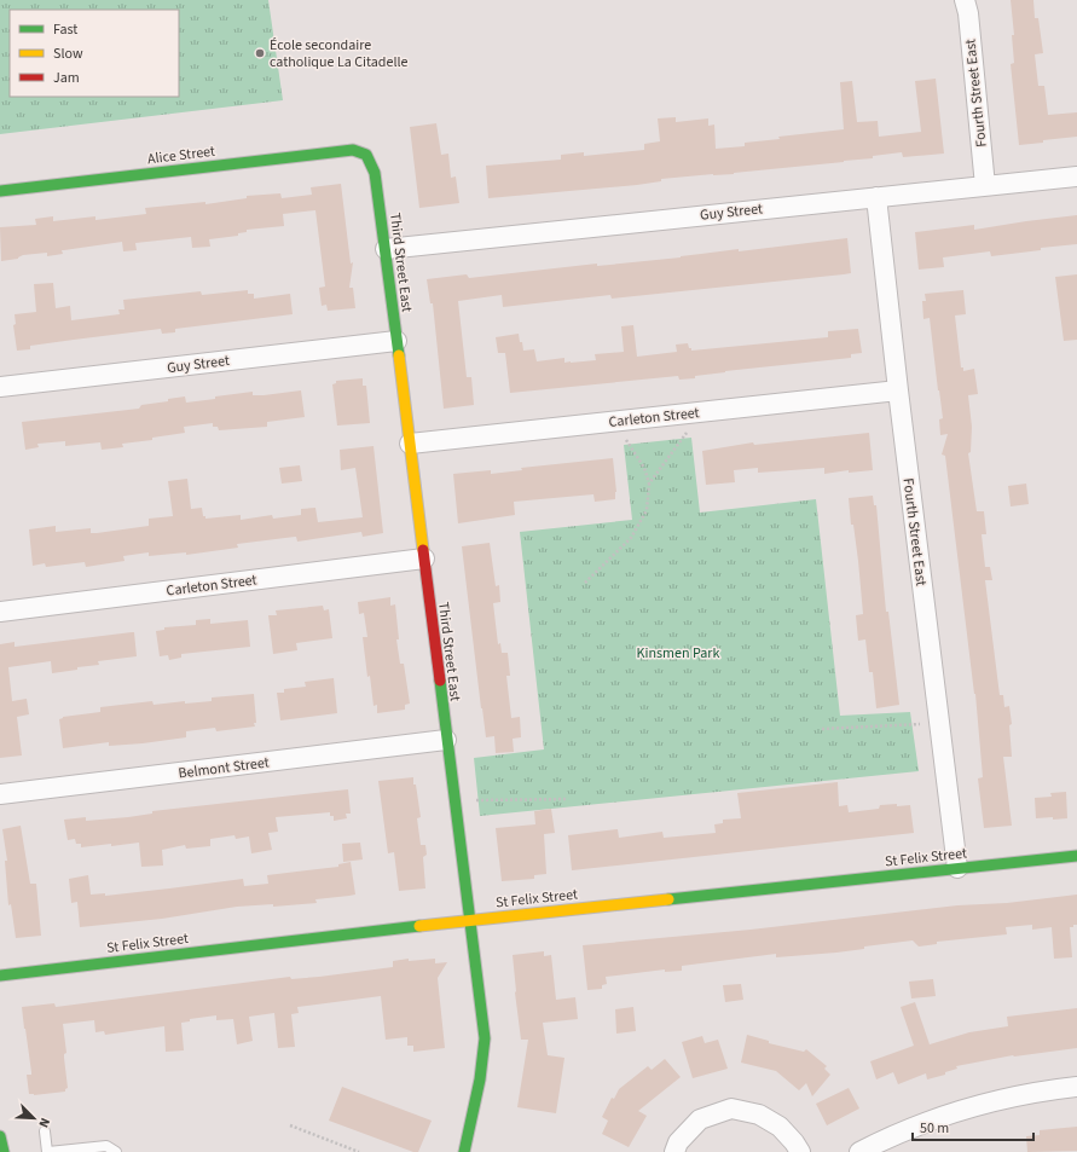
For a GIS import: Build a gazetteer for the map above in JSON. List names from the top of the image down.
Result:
{
  "streets": {
    "street": [
      "Fourth Street East",
      "Alice Street",
      "Guy Street",
      "Third Street East",
      "Carleton Street",
      "Belmont Street",
      "St Felix Street"
    ]
  },
  "crossings": [
    ["Fourth Street East", "Guy Street"],
    ["Fourth Street East", "Carleton Street"],
    ["Fourth Street East", "St Felix Street"],
    ["Alice Street", "Third Street East"],
    ["Guy Street", "Third Street East"],
    ["Third Street East", "Carleton Street"],
    ["Third Street East", "Belmont Street"],
    ["Third Street East", "St Felix Street"]
  ],
  "parks": ["Kinsmen Park"],
  "places": ["École secondaire catholique La Citadelle"],
  "legend": ["Fast", "Slow", "Jam"],
  "scale_bar": "50 m",
  "north": "bottom right"
}
